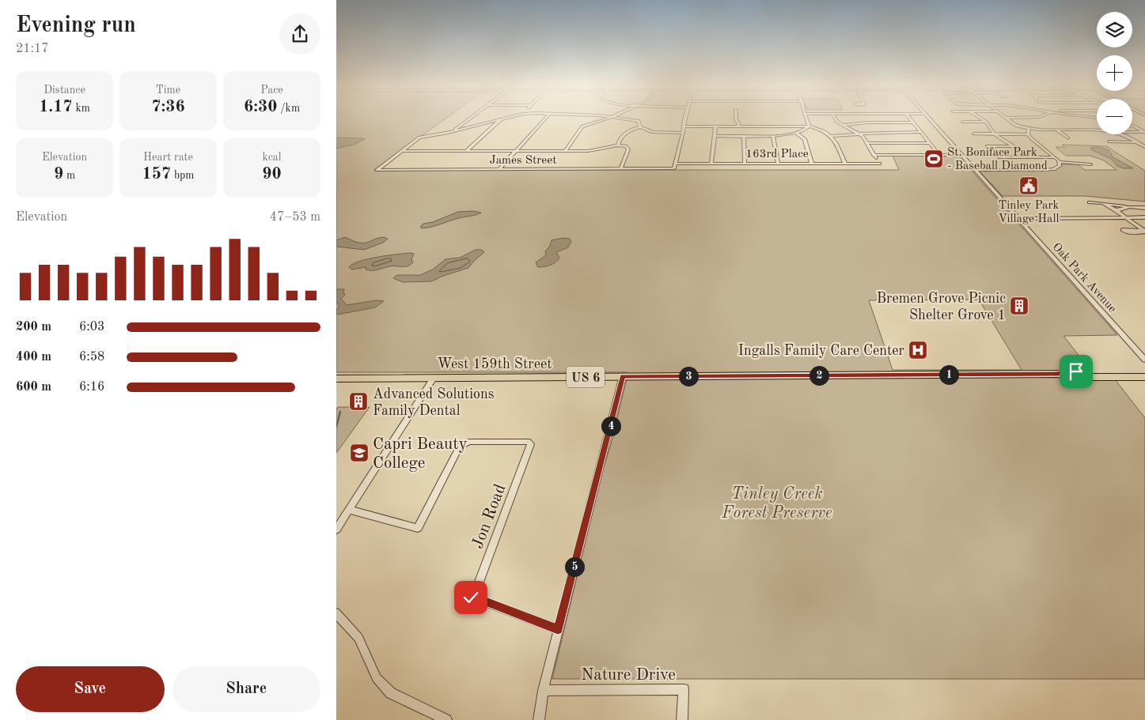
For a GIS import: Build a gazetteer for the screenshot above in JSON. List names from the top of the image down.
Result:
{
  "streets": {
    "main road": ["West 159th Street", "US 6"],
    "street": [
      "163rd Place",
      "James Street",
      "Oak Park Avenue",
      "Jon Road",
      "Nature Drive"
    ]
  },
  "crossings": [
    ["163rd Place", "James Street"]
  ],
  "parks": ["Tinley Creek Forest Preserve"],
  "places": {
    "sports": ["St. Boniface Park - Baseball Diamond"],
    "public building": ["Tinley Park Village Hall"],
    "building": ["Bremen Grove Picnic Shelter Grove 1", "Advanced Solutions Family Dental"],
    "hospital": ["Ingalls Family Care Center"],
    "school or university": ["Capri Beauty College"]
  },
  "page": {
    "heading": ["Evening run", "21:17"],
    "map_buttons": ["+", "−"],
    "stats": [
      ["Distance", "1.17 km"],
      ["Time", "7:36"],
      ["Pace", "6:30 /km"],
      ["Elevation", "9 m"],
      ["Heart rate", "157 bpm"],
      ["kcal", "90"]
    ],
    "chart": ["Elevation", "47–53 m"],
    "list": [
      {
        "name": "200 m",
        "note": "6:03"
      },
      {
        "name": "400 m",
        "note": "6:58"
      },
      {
        "name": "600 m",
        "note": "6:16"
      }
    ],
    "pins": [
      "1",
      "2",
      "3",
      "4",
      "5"
    ],
    "buttons": ["Save", "Share"]
  }
}
